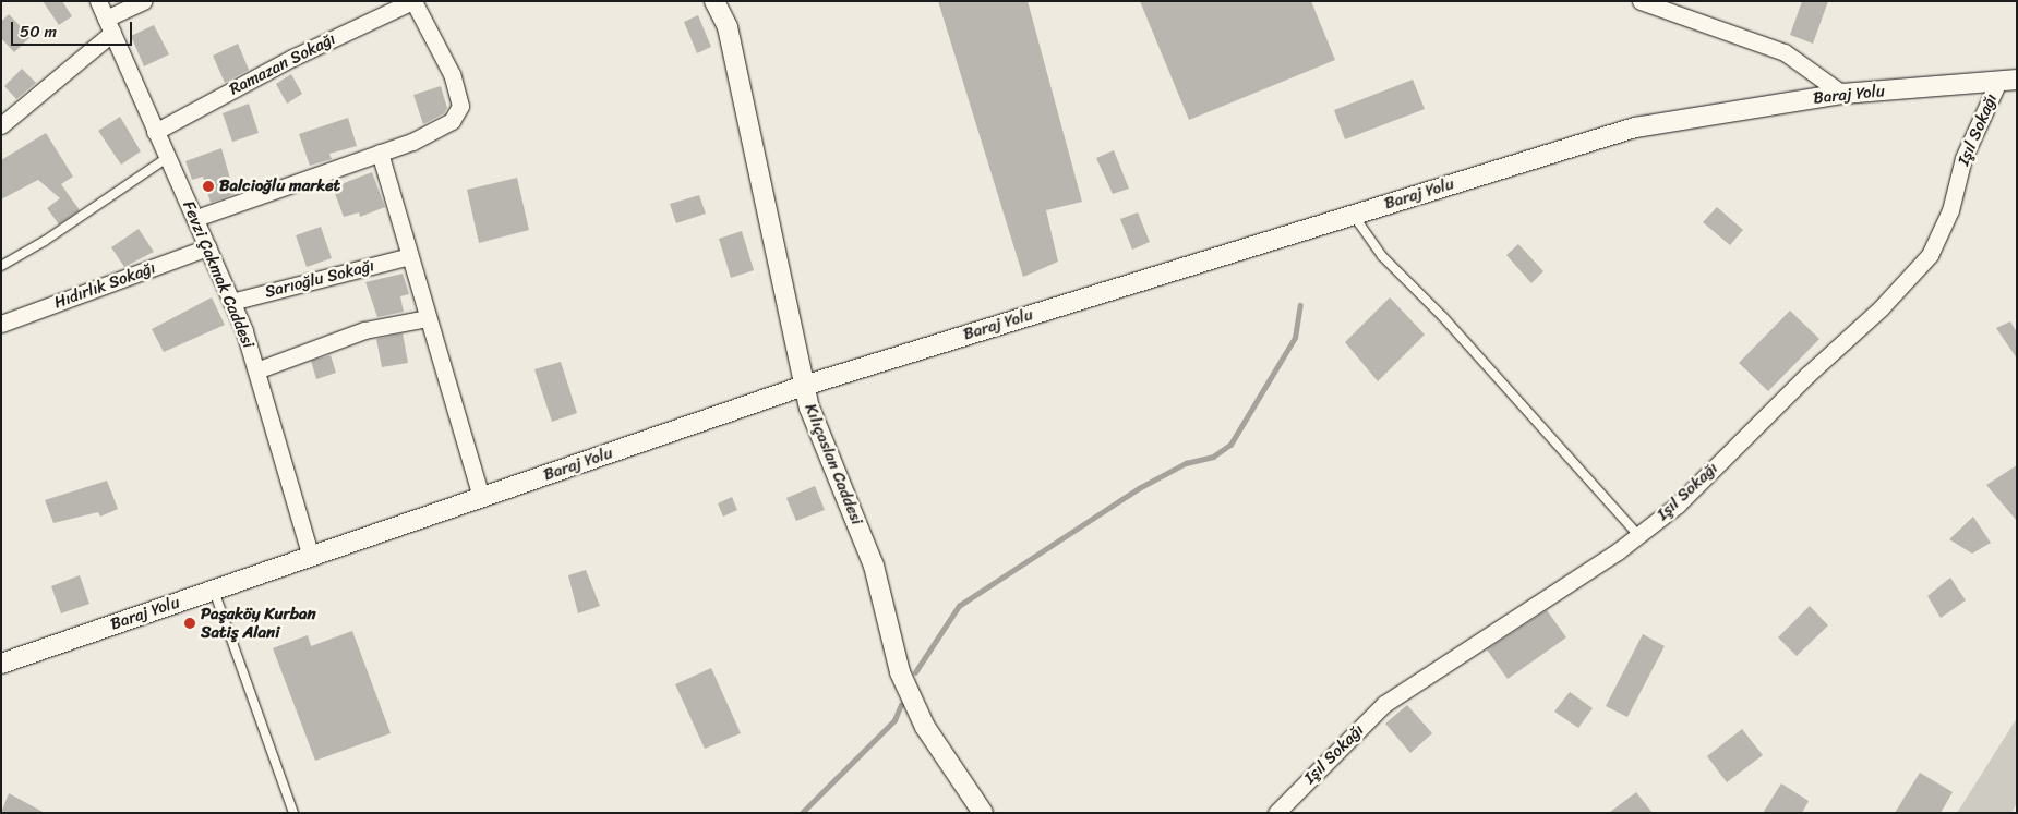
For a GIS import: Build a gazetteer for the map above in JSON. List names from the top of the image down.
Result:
{
  "streets": {
    "street": [
      "Ramazan Sokağı",
      "Baraj Yolu",
      "Işıl Sokağı",
      "Fevzi Çakmak Caddesi",
      "Sarıoğlu Sokağı",
      "Hıdırlık Sokağı",
      "Kılıçaslan Caddesi"
    ]
  },
  "crossings": [
    ["Ramazan Sokağı", "Fevzi Çakmak Caddesi"],
    ["Baraj Yolu", "Işıl Sokağı"],
    ["Baraj Yolu", "Fevzi Çakmak Caddesi"],
    ["Baraj Yolu", "Kılıçaslan Caddesi"],
    ["Fevzi Çakmak Caddesi", "Sarıoğlu Sokağı"],
    ["Fevzi Çakmak Caddesi", "Hıdırlık Sokağı"]
  ],
  "places": ["Balcioğlu market", "Paşaköy Kurban Satiş Alani"],
  "scale_bar": "50 m"
}
